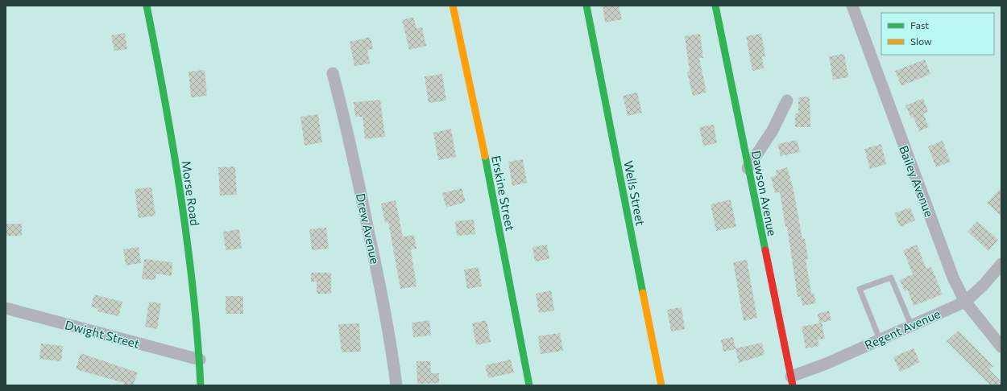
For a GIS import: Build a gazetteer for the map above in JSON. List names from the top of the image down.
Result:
{
  "streets": {
    "street": [
      "Bailey Avenue",
      "Morse Road",
      "Erskine Street",
      "Wells Street",
      "Dawson Avenue",
      "Drew Avenue",
      "Regent Avenue",
      "Dwight Street"
    ]
  },
  "crossings": [
    ["Bailey Avenue", "Regent Avenue"],
    ["Morse Road", "Dwight Street"],
    ["Dawson Avenue", "Regent Avenue"]
  ],
  "legend": ["Fast", "Slow"]
}
